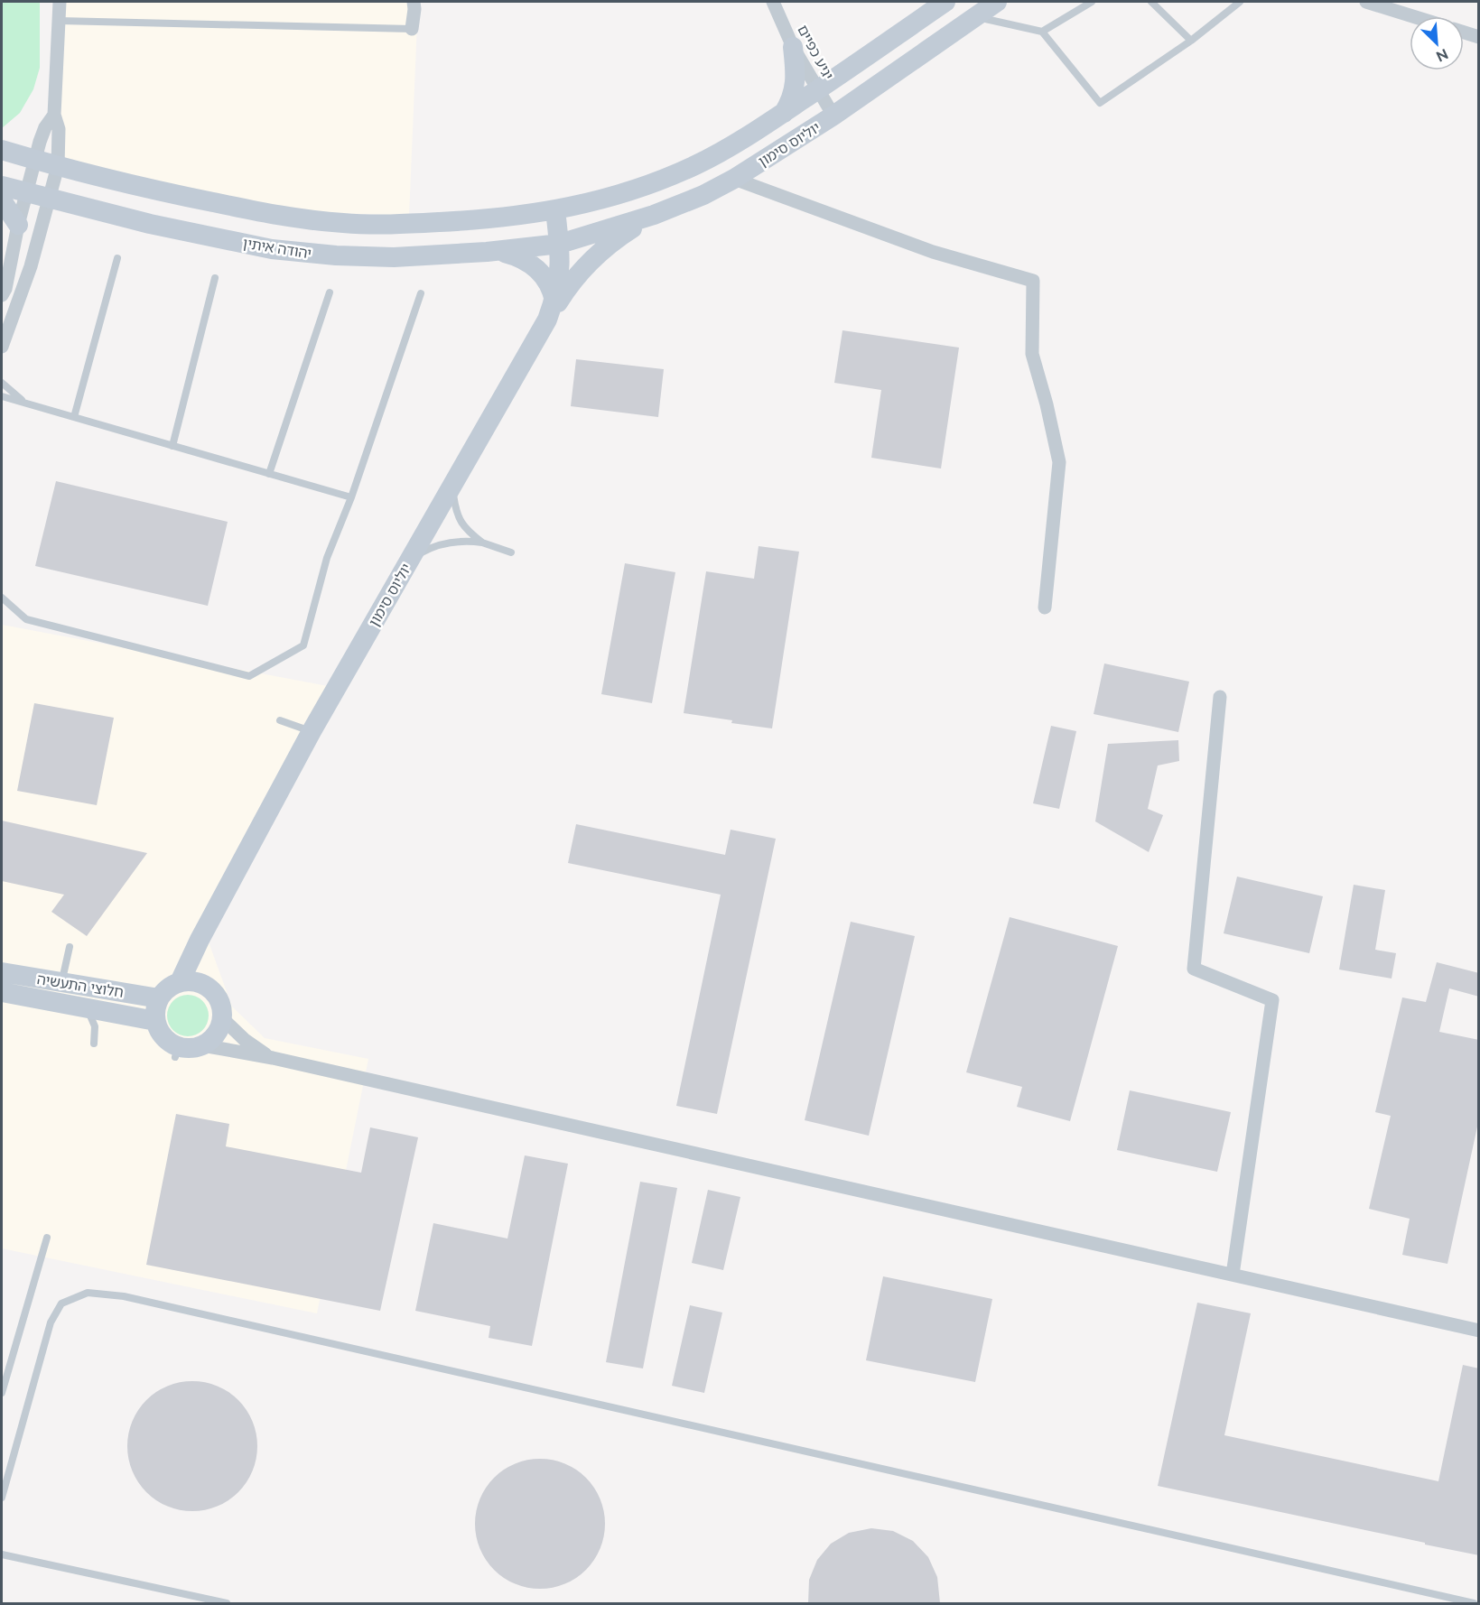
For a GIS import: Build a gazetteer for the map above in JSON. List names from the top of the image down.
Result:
{
  "streets": {
    "street": [
      "יגיע כפיים",
      "יוליוס סימון",
      "יהודה איתין",
      "חלוצי התעשיה"
    ]
  },
  "crossings": [
    ["יגיע כפיים", "יוליוס סימון"],
    ["יוליוס סימון", "יהודה איתין"],
    ["יוליוס סימון", "חלוצי התעשיה"]
  ],
  "north": "bottom right"
}
